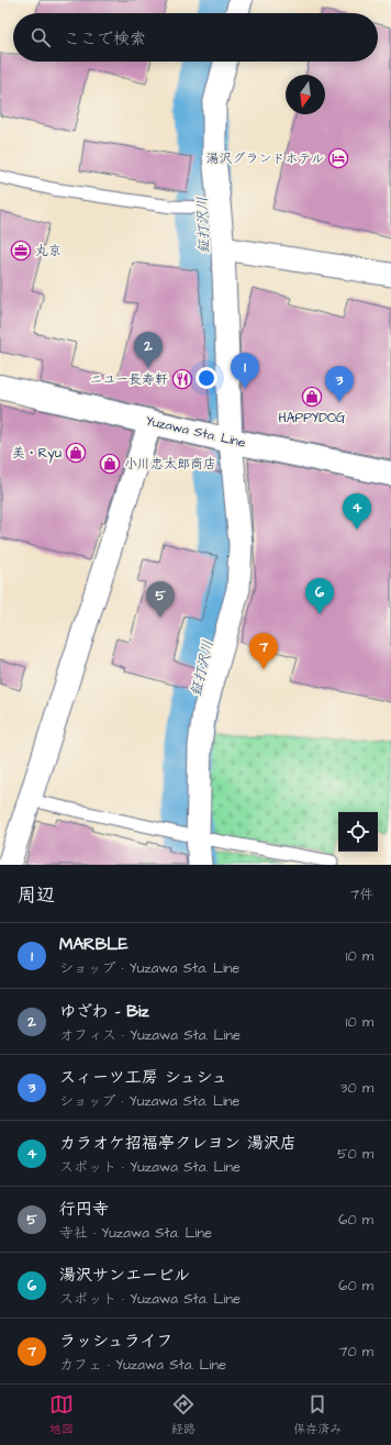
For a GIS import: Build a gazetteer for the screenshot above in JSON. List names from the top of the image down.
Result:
{
  "streets": {
    "main road": ["Yuzawa Sta. Line"]
  },
  "water": ["鉦打沢川"],
  "places": {
    "hotel": ["湯沢グランドホテル"],
    "office": ["丸京"],
    "restaurant": ["ニユー長寿軒"],
    "shop": ["HAPPYDOG", "美・Ryu", "小川忠太郎商店"]
  },
  "north": "bottom",
  "page": {
    "search": "ここで検索",
    "pins": [
      "2",
      "1",
      "3",
      "4",
      "6",
      "5",
      "7"
    ],
    "heading": ["周辺", "7件"],
    "list": [
      {
        "mark": "1",
        "name": "MARBLE",
        "note": "ショップ · Yuzawa Sta. Line",
        "value": "10 m"
      },
      {
        "mark": "2",
        "name": "ゆざわ - Biz",
        "note": "オフィス · Yuzawa Sta. Line",
        "value": "10 m"
      },
      {
        "mark": "3",
        "name": "スィーツ工房 シュシュ",
        "note": "ショップ · Yuzawa Sta. Line",
        "value": "30 m"
      },
      {
        "mark": "4",
        "name": "カラオケ招福亭クレヨン 湯沢店",
        "note": "スポット · Yuzawa Sta. Line",
        "value": "50 m"
      },
      {
        "mark": "5",
        "name": "行円寺",
        "note": "寺社 · Yuzawa Sta. Line",
        "value": "60 m"
      },
      {
        "mark": "6",
        "name": "湯沢サンエービル",
        "note": "スポット · Yuzawa Sta. Line",
        "value": "60 m"
      },
      {
        "mark": "7",
        "name": "ラッシュライフ",
        "note": "カフェ · Yuzawa Sta. Line",
        "value": "70 m"
      }
    ],
    "nav": ["地図", "経路", "保存済み"]
  }
}
